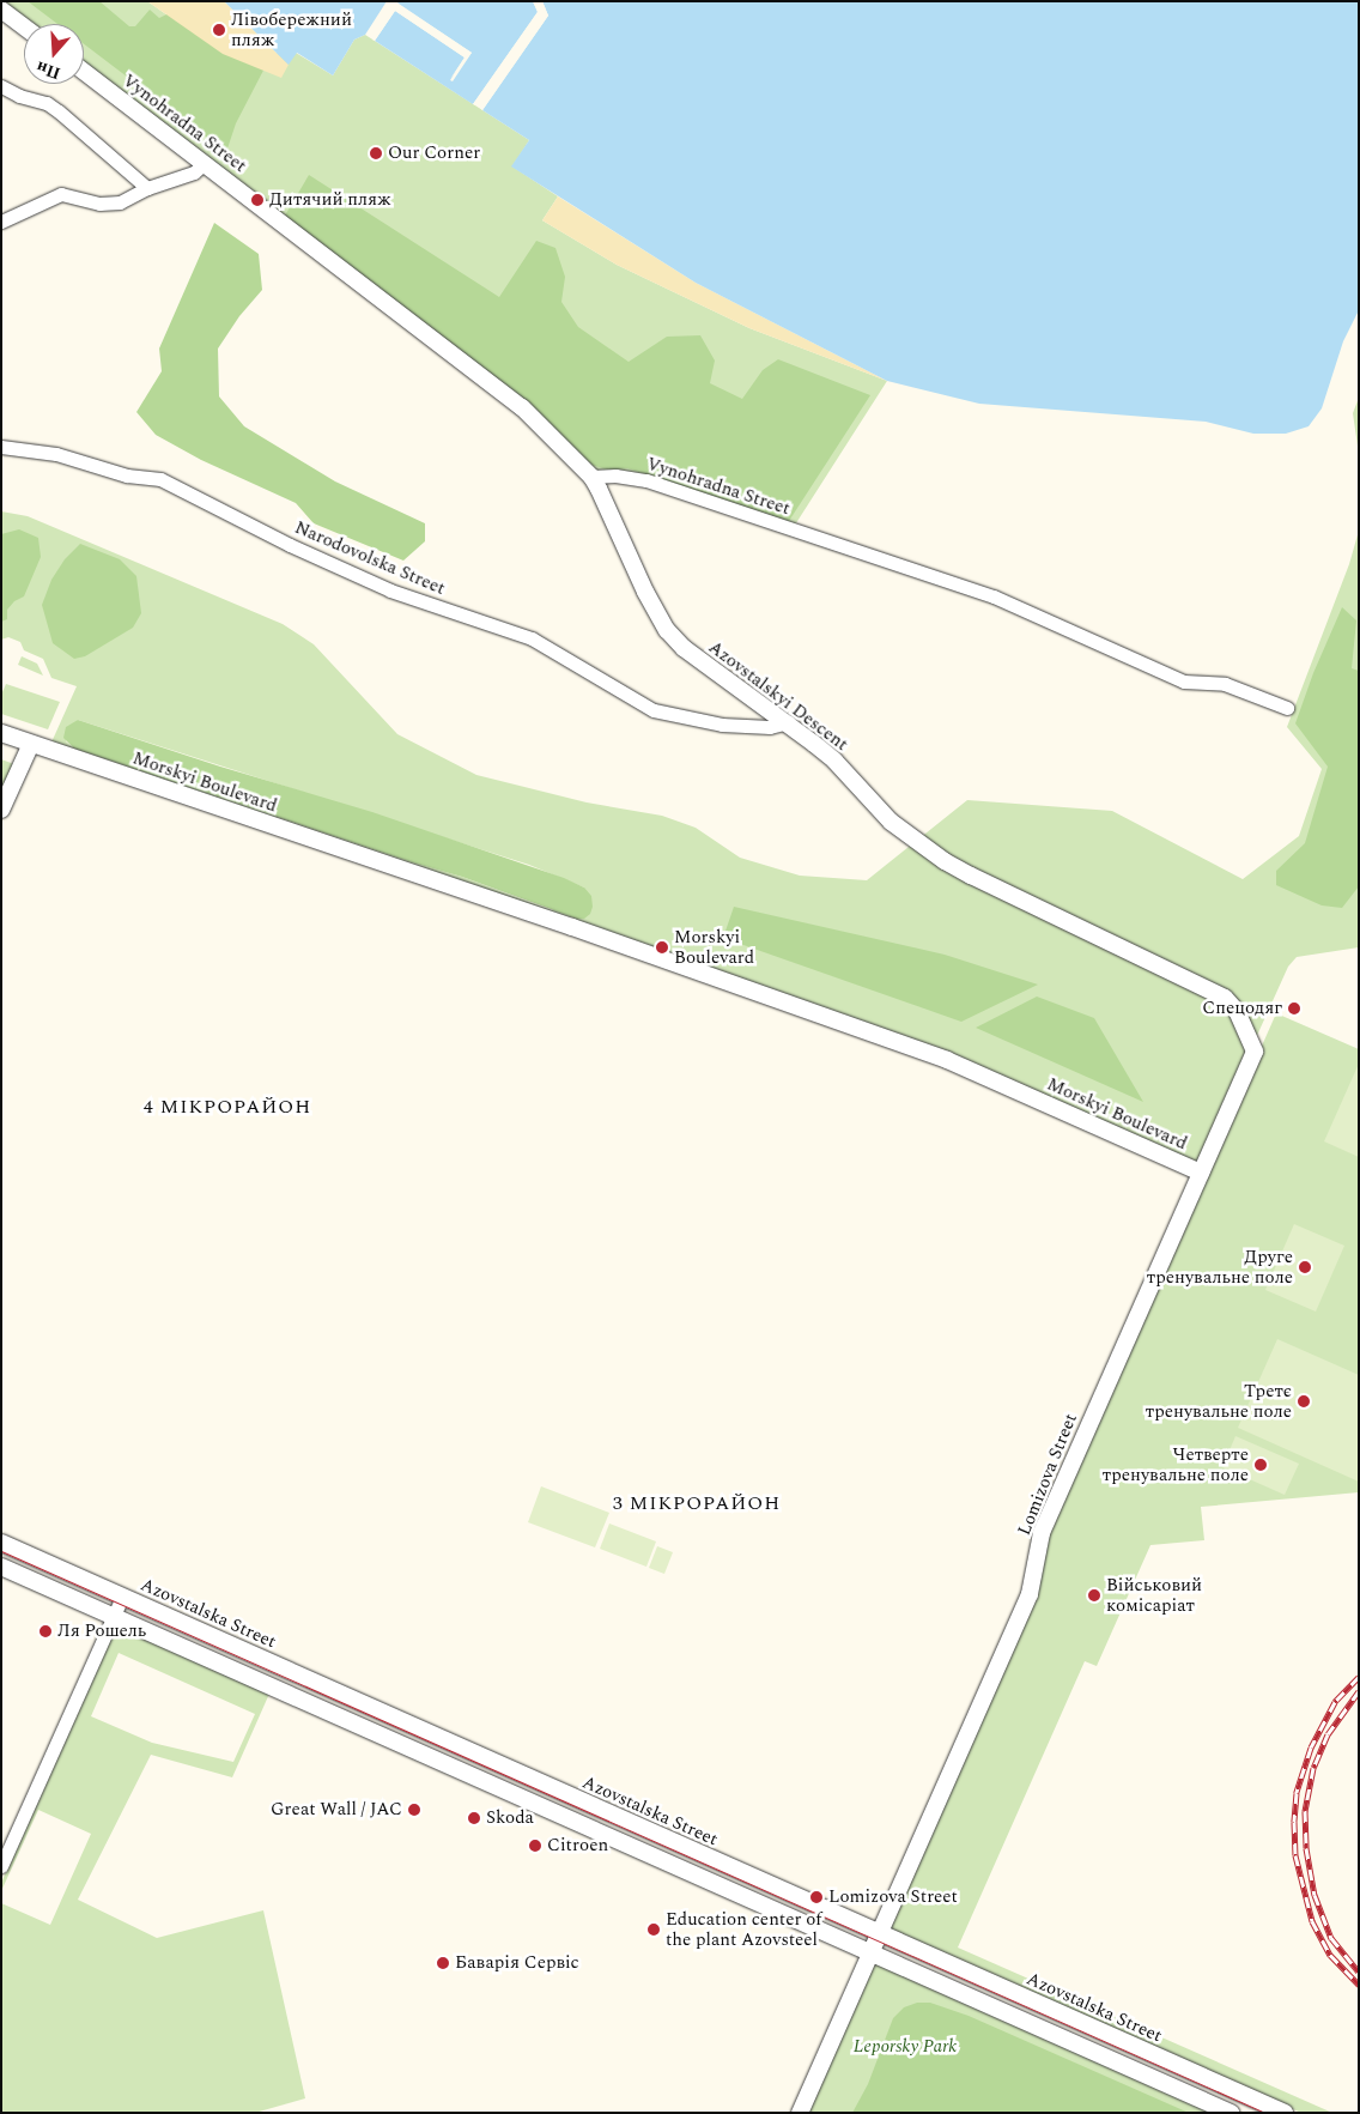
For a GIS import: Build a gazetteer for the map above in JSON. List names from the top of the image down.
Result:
{
  "streets": {
    "street": [
      "Vynohradna Street",
      "Narodovolska Street",
      "Azovstalskyi Descent",
      "Morskyi Boulevard",
      "Lomizova Street",
      "Azovstalska Street"
    ]
  },
  "crossings": [
    ["Vynohradna Street", "Azovstalskyi Descent"],
    ["Narodovolska Street", "Azovstalskyi Descent"],
    ["Azovstalskyi Descent", "Lomizova Street"],
    ["Morskyi Boulevard", "Lomizova Street"],
    ["Lomizova Street", "Azovstalska Street"]
  ],
  "districts": ["4 МІКРОРАЙОН", "3 МІКРОРАЙОН"],
  "parks": ["Leporsky Park"],
  "places": [
    "Лівобережний пляж",
    "Our Corner",
    "Дитячий пляж",
    "Morskyi Boulevard",
    "Спецодяг",
    "Друге тренувальне поле",
    "Третє тренувальне поле",
    "Четверте тренувальне поле",
    "Військовий комісаріат",
    "Ля Рошель",
    "Great Wall / JAC",
    "Skoda",
    "Citroen",
    "Lomizova Street",
    "Education center of the plant Azovsteel",
    "Баварія Сервіс"
  ],
  "north": "bottom"
}
